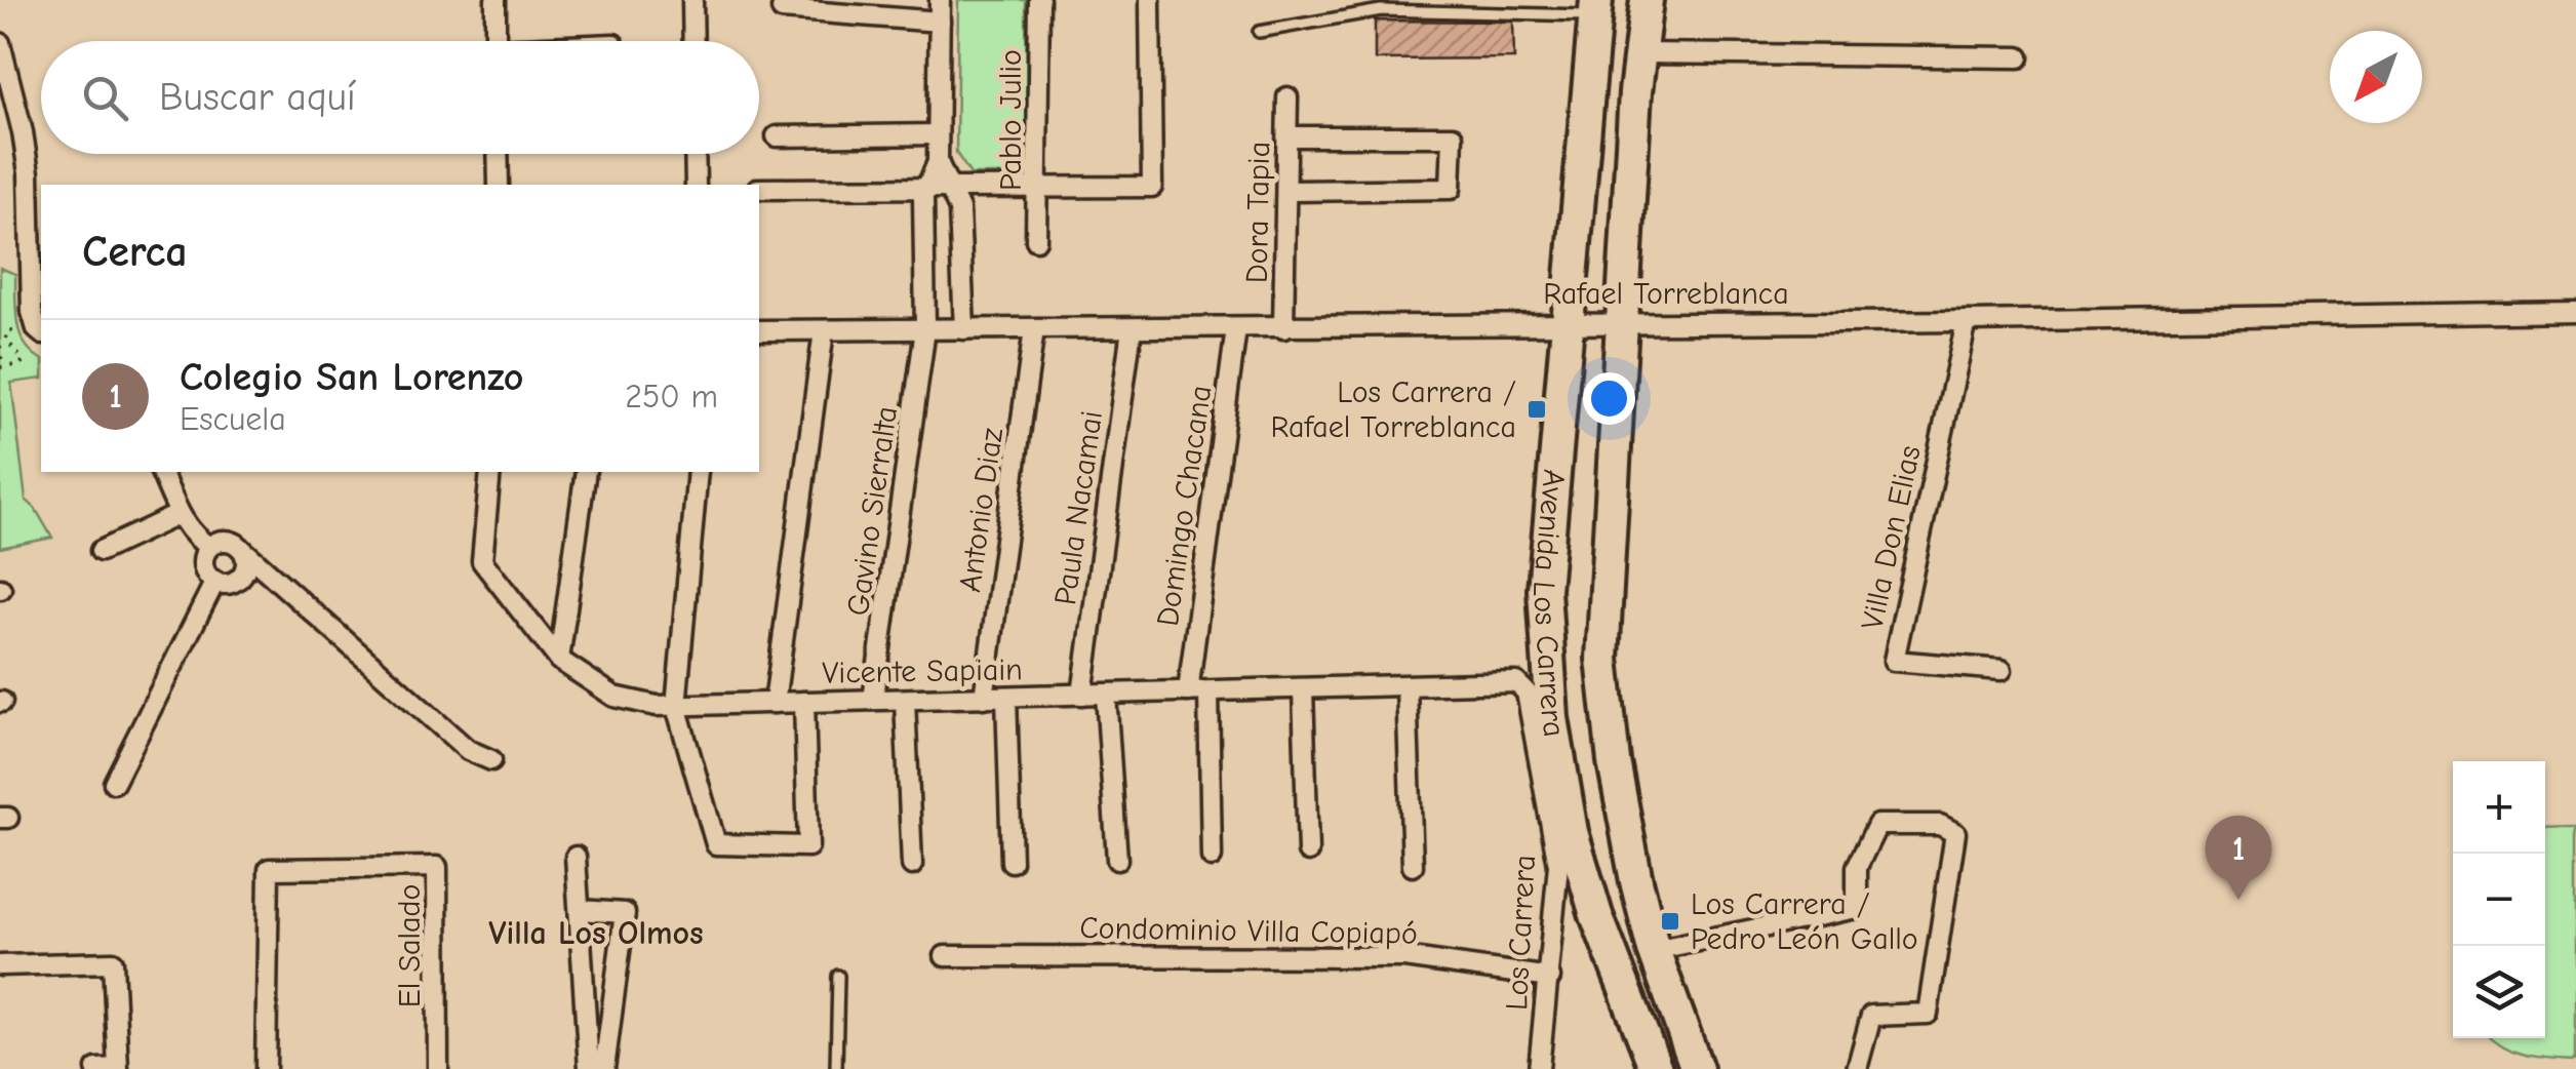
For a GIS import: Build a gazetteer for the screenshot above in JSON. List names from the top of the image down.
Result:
{
  "streets": {
    "main road": ["Avenida Los Carrera"],
    "street": [
      "Pablo Julio",
      "Dora Tapia",
      "Rafael Torreblanca",
      "Domingo Chacana",
      "Paula Nacamai",
      "Antonio Diaz",
      "Gavino Sierralta",
      "Villa Don Elias",
      "Vicente Sapiain",
      "Condominio Villa Copiapó",
      "Los Carrera",
      "El Salado"
    ]
  },
  "crossings": [
    ["Dora Tapia", "Rafael Torreblanca"],
    ["Rafael Torreblanca", "Domingo Chacana"],
    ["Rafael Torreblanca", "Paula Nacamai"],
    ["Rafael Torreblanca", "Antonio Diaz"],
    ["Rafael Torreblanca", "Gavino Sierralta"],
    ["Rafael Torreblanca", "Villa Don Elias"],
    ["Rafael Torreblanca", "Avenida Los Carrera"],
    ["Domingo Chacana", "Vicente Sapiain"],
    ["Paula Nacamai", "Vicente Sapiain"],
    ["Antonio Diaz", "Vicente Sapiain"],
    ["Gavino Sierralta", "Vicente Sapiain"],
    ["Vicente Sapiain", "Los Carrera"],
    ["Condominio Villa Copiapó", "Los Carrera"]
  ],
  "districts": ["Villa Los Olmos"],
  "places": {
    "transit": ["Los Carrera / Rafael Torreblanca", "Los Carrera / Pedro León Gallo"]
  },
  "north": "bottom left",
  "page": {
    "search": "Buscar aquí",
    "heading": "Cerca",
    "list": [
      {
        "mark": "1",
        "name": "Colegio San Lorenzo",
        "note": "Escuela",
        "value": "250 m"
      }
    ],
    "map_buttons": ["+", "−"],
    "pins": "1"
  }
}
